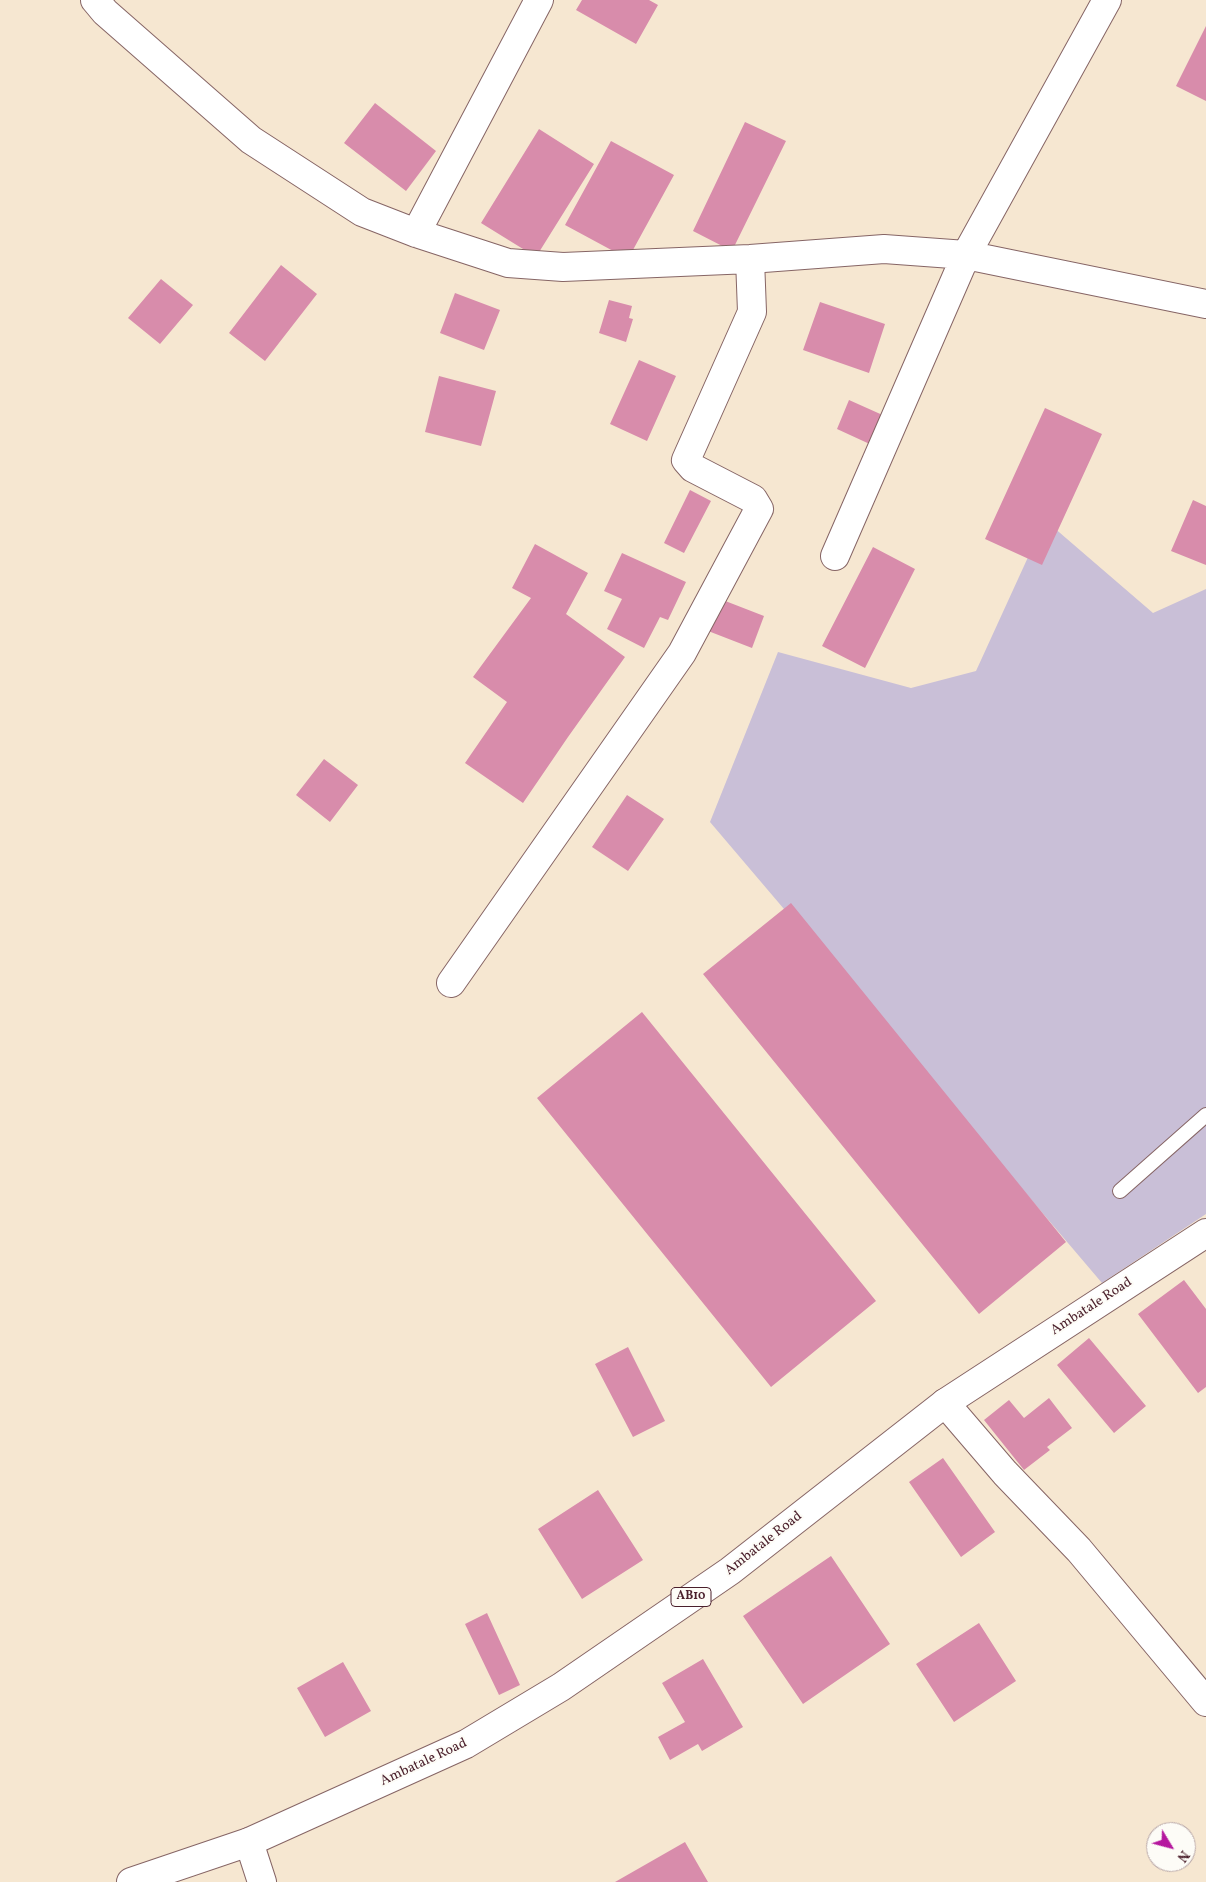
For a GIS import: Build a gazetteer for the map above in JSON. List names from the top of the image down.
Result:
{
  "streets": {
    "street": ["Ambatale Road", "AB10"]
  },
  "north": "bottom right"
}
